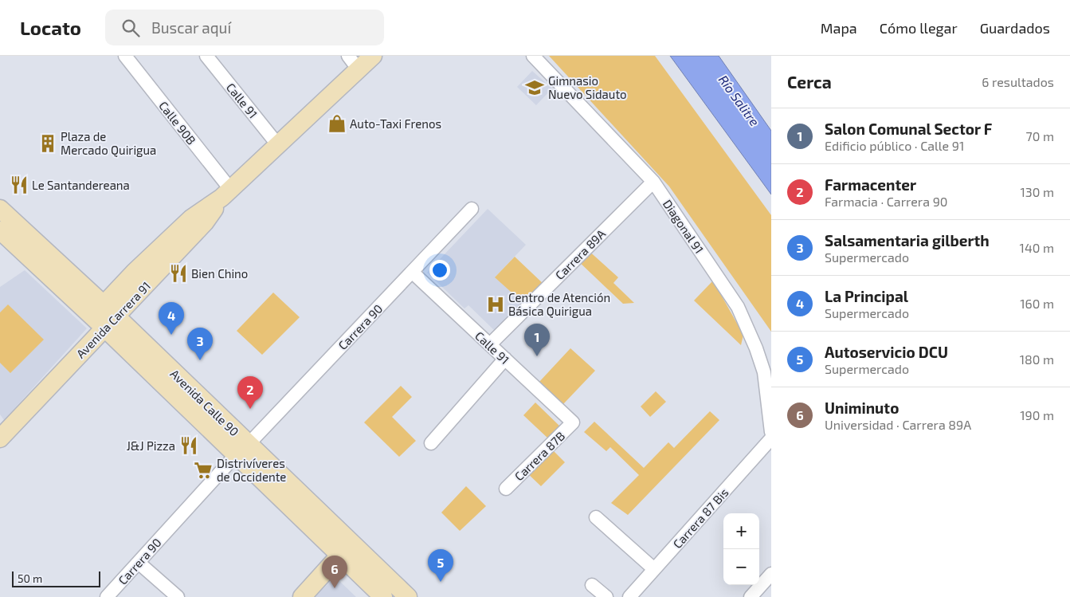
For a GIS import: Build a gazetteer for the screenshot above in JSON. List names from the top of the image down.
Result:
{
  "streets": {
    "main road": ["Avenida Carrera 91", "Avenida Calle 90"],
    "street": [
      "Calle 91",
      "Calle 90B",
      "Diagonal 91",
      "Carrera 89A",
      "Carrera 90",
      "Carrera 87B",
      "Carrera 87 Bis"
    ]
  },
  "crossings": [
    ["Calle 91", "Carrera 89A"],
    ["Calle 91", "Avenida Carrera 91"],
    ["Calle 91", "Carrera 90"],
    ["Calle 91", "Carrera 87B"],
    ["Calle 90B", "Avenida Carrera 91"],
    ["Diagonal 91", "Carrera 89A"],
    ["Avenida Carrera 91", "Avenida Calle 90"],
    ["Carrera 90", "Avenida Calle 90"]
  ],
  "water": ["Río Salitre"],
  "places": {
    "school or university": ["Gimnasio Nuevo Sidauto"],
    "shop": ["Auto-Taxi Frenos"],
    "building": ["Plaza de Mercado Quirigua"],
    "restaurant": ["Le Santandereana", "Bien Chino", "J&J Pizza"],
    "hospital": ["Centro de Atención Básica Quirigua"],
    "supermarket": ["Distrivíveres de Occidente"]
  },
  "scale_bar": "50 m",
  "page": {
    "header": "Locato",
    "search": "Buscar aquí",
    "nav": ["Mapa", "Cómo llegar", "Guardados"],
    "heading": ["Cerca", "6 resultados"],
    "list": [
      {
        "mark": "1",
        "name": "Salon Comunal Sector F",
        "note": "Edificio público · Calle 91",
        "value": "70 m"
      },
      {
        "mark": "2",
        "name": "Farmacenter",
        "note": "Farmacia · Carrera 90",
        "value": "130 m"
      },
      {
        "mark": "3",
        "name": "Salsamentaria gilberth",
        "note": "Supermercado",
        "value": "140 m"
      },
      {
        "mark": "4",
        "name": "La Principal",
        "note": "Supermercado",
        "value": "160 m"
      },
      {
        "mark": "5",
        "name": "Autoservicio DCU",
        "note": "Supermercado",
        "value": "180 m"
      },
      {
        "mark": "6",
        "name": "Uniminuto",
        "note": "Universidad · Carrera 89A",
        "value": "190 m"
      }
    ],
    "pins": [
      "4",
      "1",
      "3",
      "2",
      "5",
      "6"
    ],
    "map_buttons": ["+", "−"],
    "scale": "50 m"
  }
}
